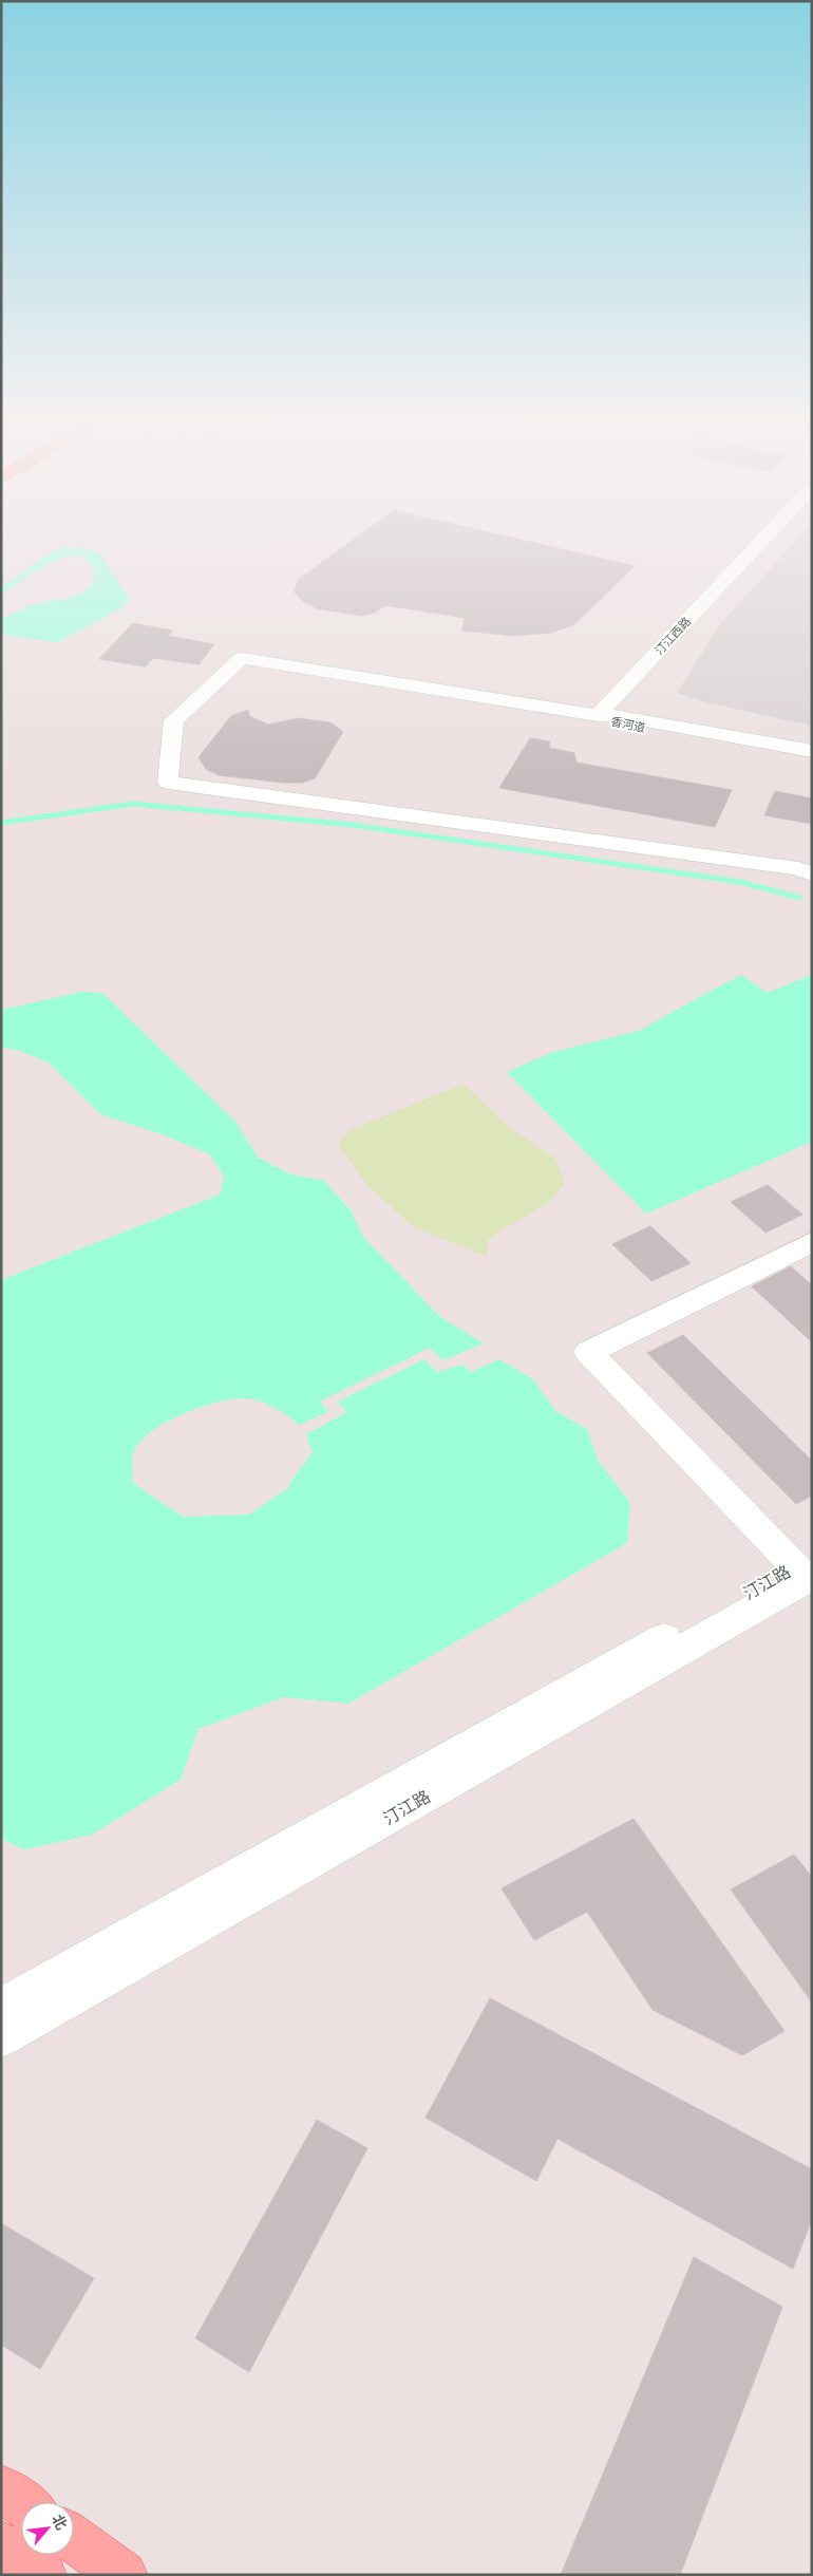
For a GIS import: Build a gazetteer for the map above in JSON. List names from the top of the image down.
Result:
{
  "streets": {
    "street": ["汀江西路", "香河道", "汀江路"]
  },
  "crossings": [
    ["汀江西路", "香河道"]
  ],
  "north": "top right"
}
